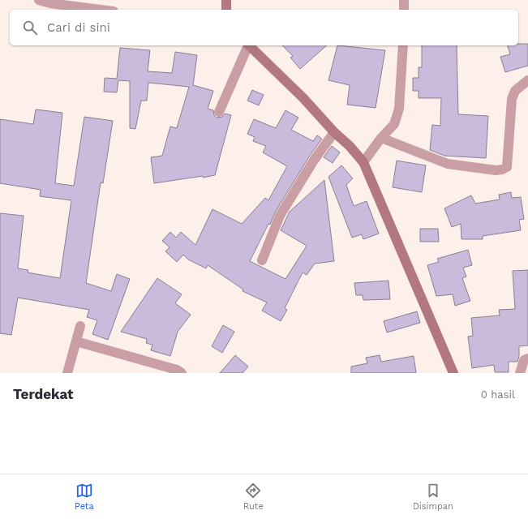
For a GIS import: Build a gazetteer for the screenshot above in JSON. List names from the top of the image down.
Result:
{
  "page": {
    "search": "Cari di sini",
    "heading": ["Terdekat", "0 hasil"],
    "nav": ["Peta", "Rute", "Disimpan"]
  }
}
